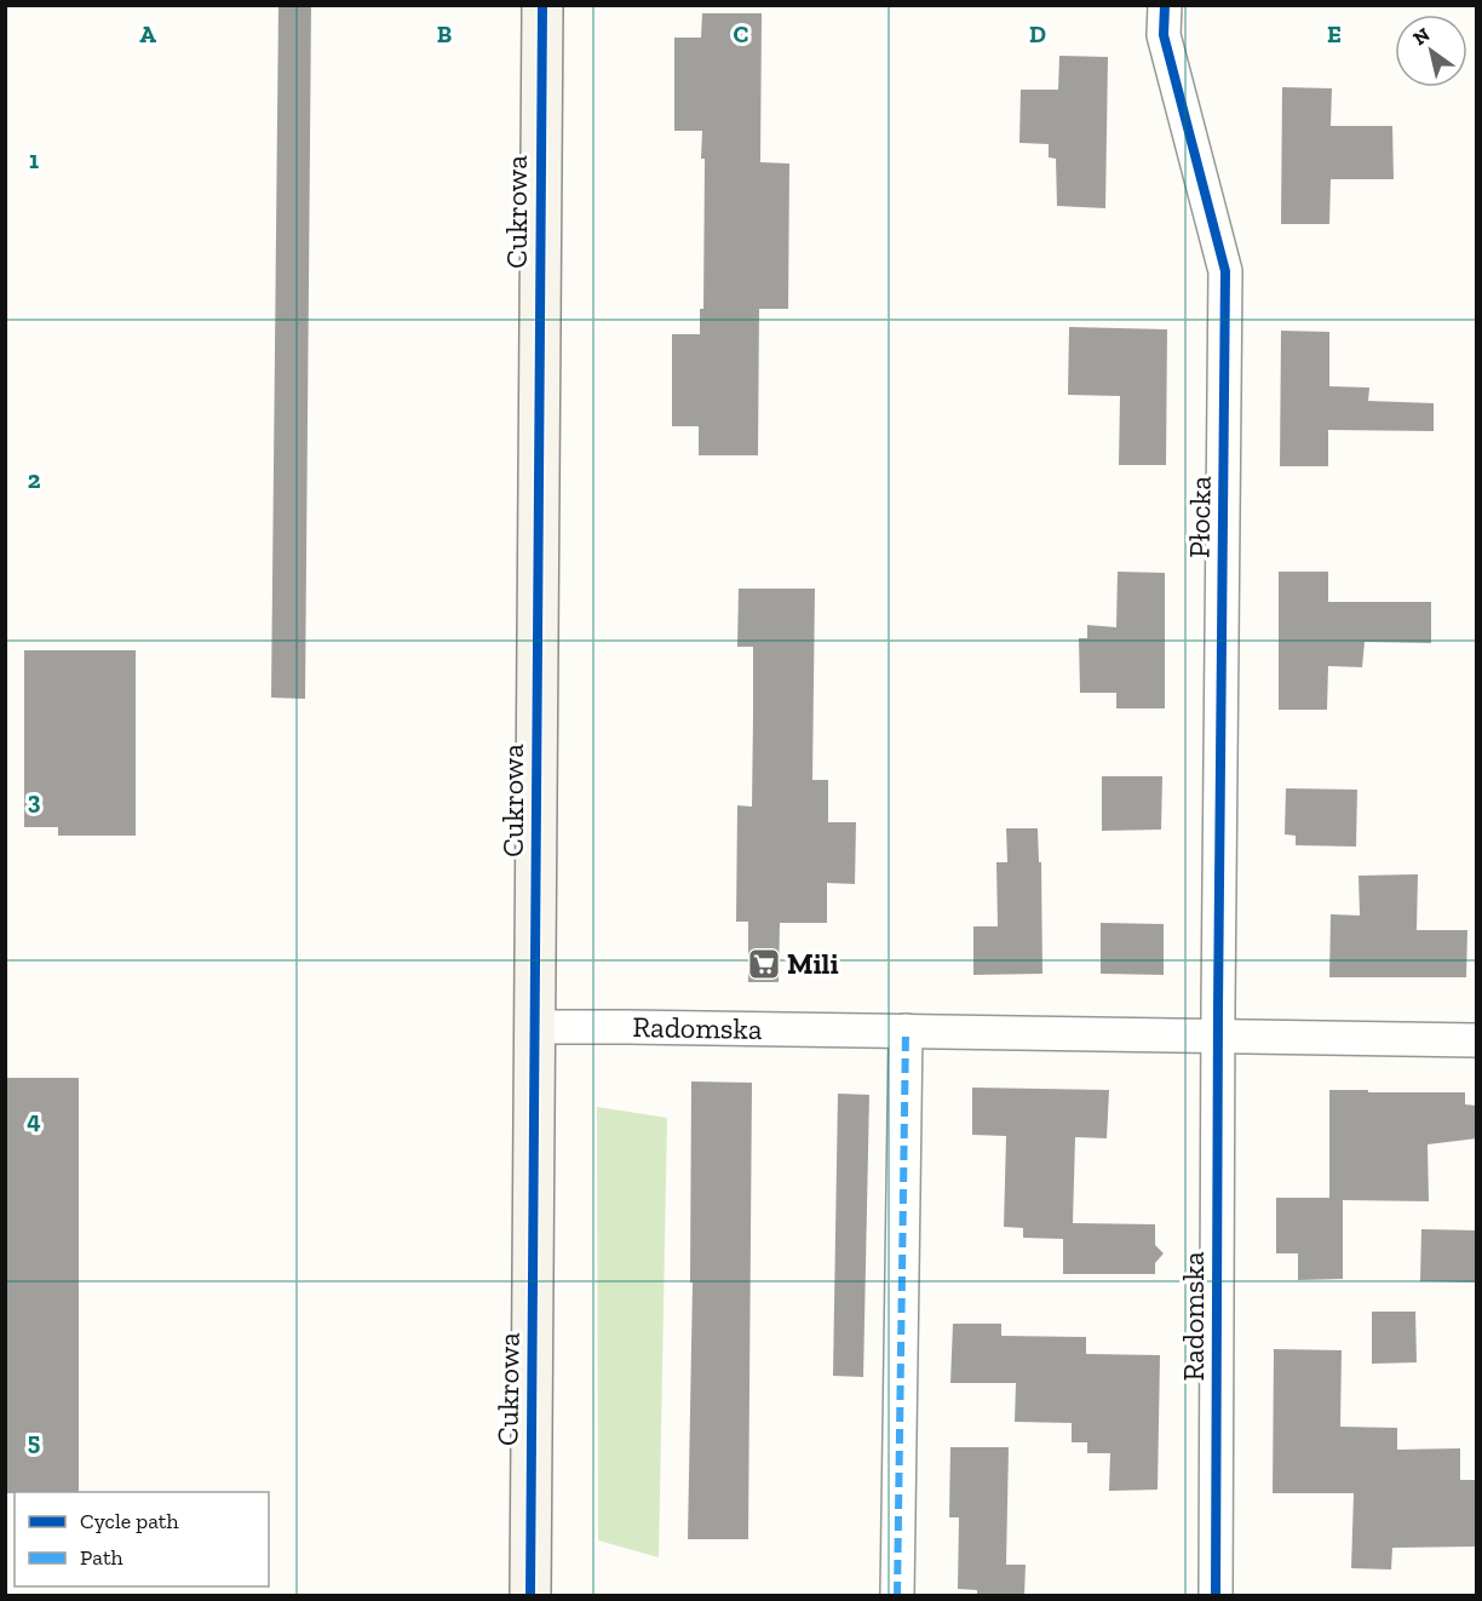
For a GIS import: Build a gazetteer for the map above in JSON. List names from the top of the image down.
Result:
{
  "streets": {
    "street": ["Cukrowa", "Płocka", "Radomska"]
  },
  "crossings": [
    ["Cukrowa", "Radomska"],
    ["Płocka", "Radomska"]
  ],
  "places": {
    "supermarket": ["Mili"]
  },
  "legend": ["Cycle path", "Path"],
  "north": "top left",
  "grid": {
    "columns": [
      "A",
      "B",
      "C",
      "D",
      "E"
    ],
    "rows": [
      "1",
      "2",
      "3",
      "4",
      "5"
    ]
  }
}
